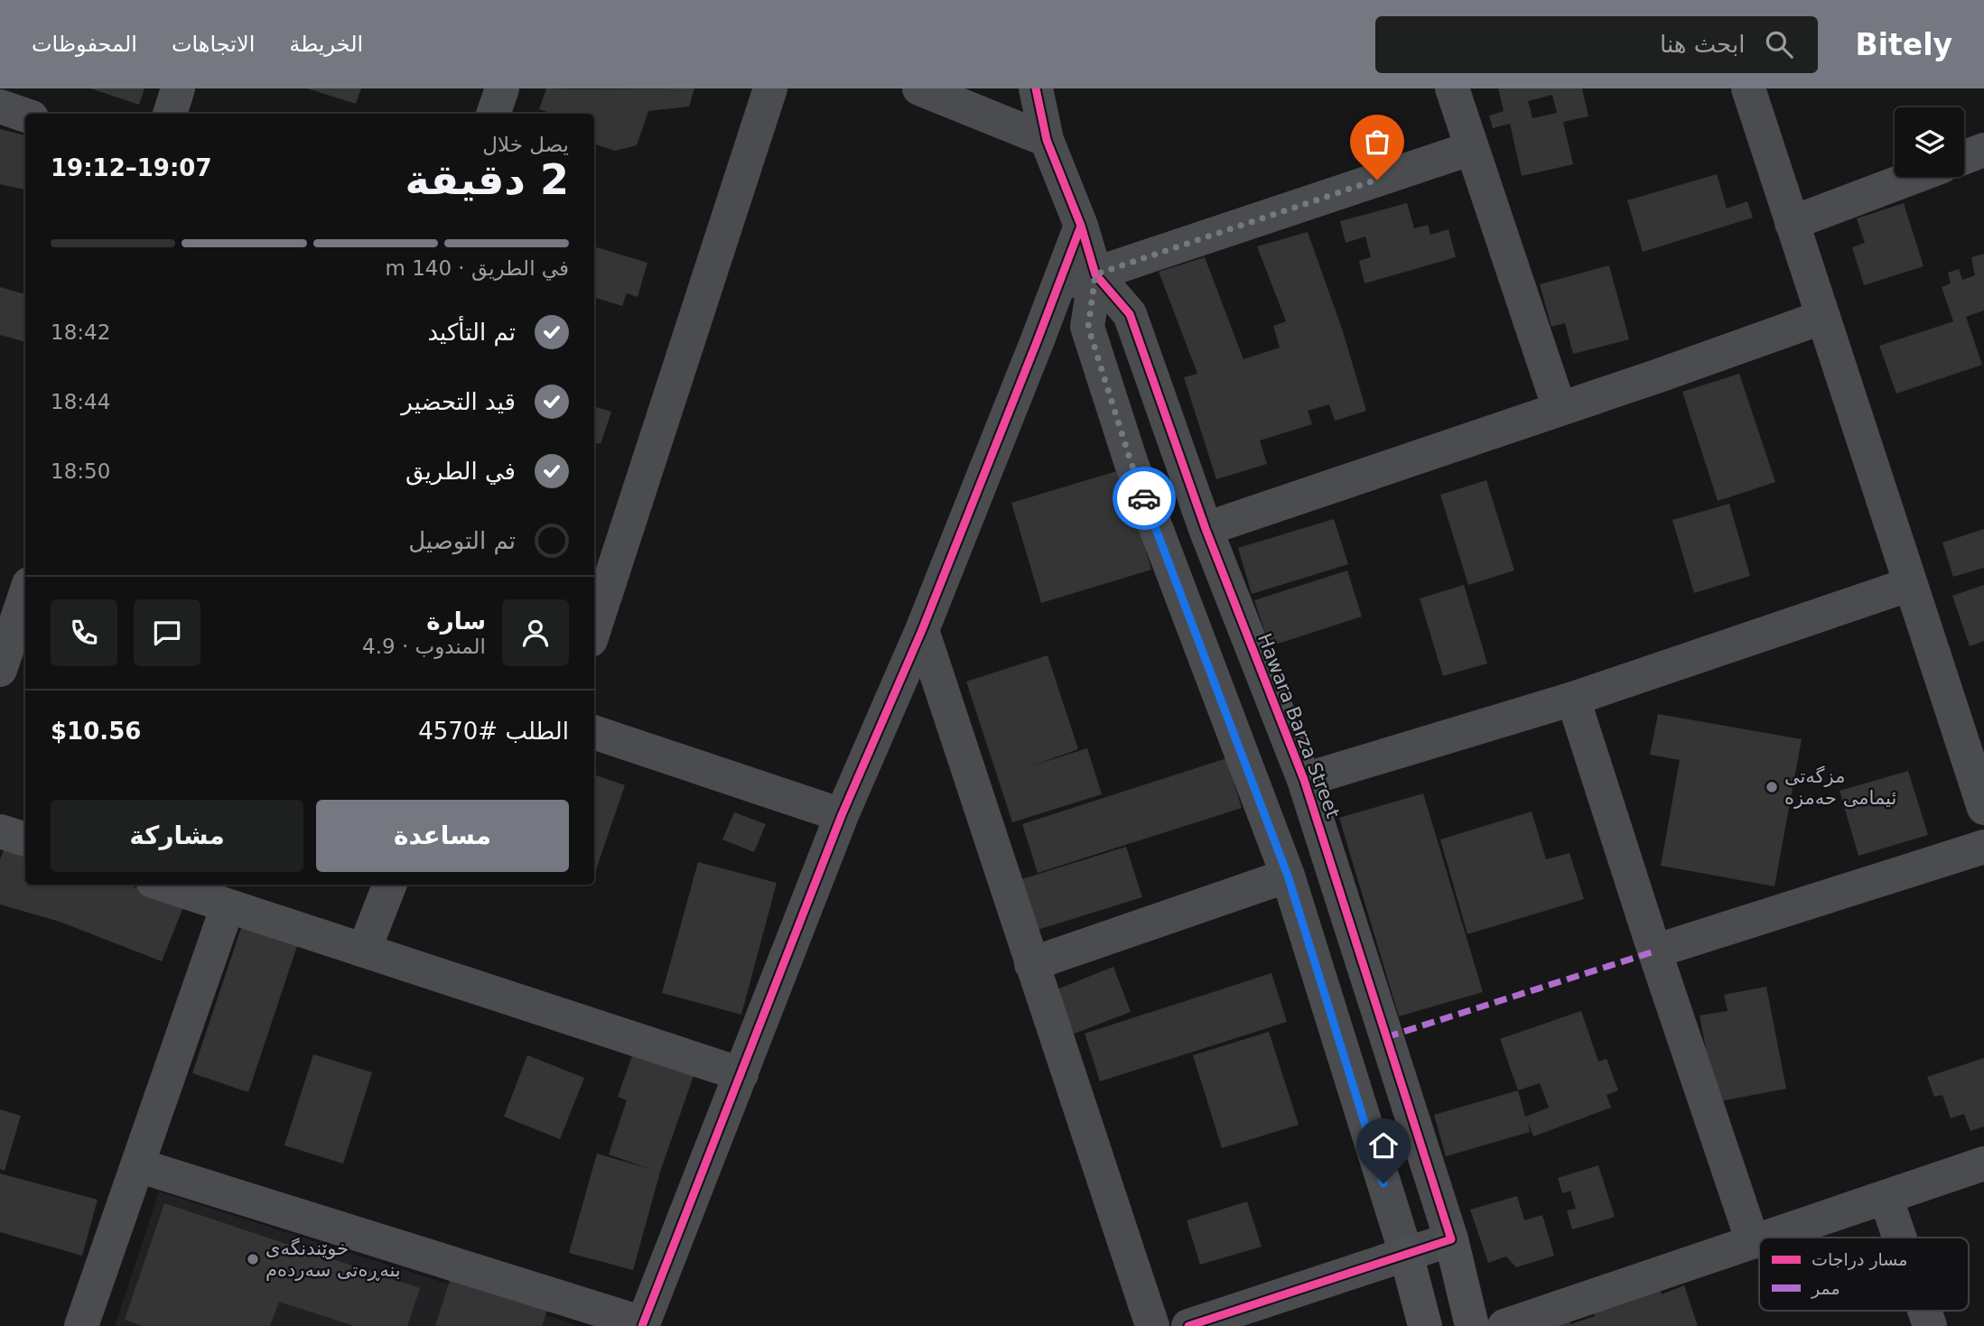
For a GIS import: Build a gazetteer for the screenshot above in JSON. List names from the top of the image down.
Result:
{
  "streets": {
    "street": ["Hawara Barza Street"]
  },
  "places": ["مزگەتی ئیمامی حەمزە", "خوێندنگەی بنەڕەتی سەردەم"],
  "legend": ["مسار دراجات", "ممر"],
  "page": {
    "header": "Bitely",
    "search": "ابحث هنا",
    "nav": ["الخريطة", "الاتجاهات", "المحفوظات"],
    "heading": ["2 دقيقة", "يصل خلال", "19:07–19:12"],
    "panel": [
      "سارة",
      "المندوب · 4.9",
      "الطلب #4570",
      "$10.56"
    ],
    "bar": "في الطريق · 140 m",
    "list": [
      ["تم التأكيد", "18:42"],
      ["قيد التحضير", "18:44"],
      ["في الطريق", "18:50"],
      "تم التوصيل"
    ],
    "buttons": ["مساعدة", "مشاركة"]
  }
}
